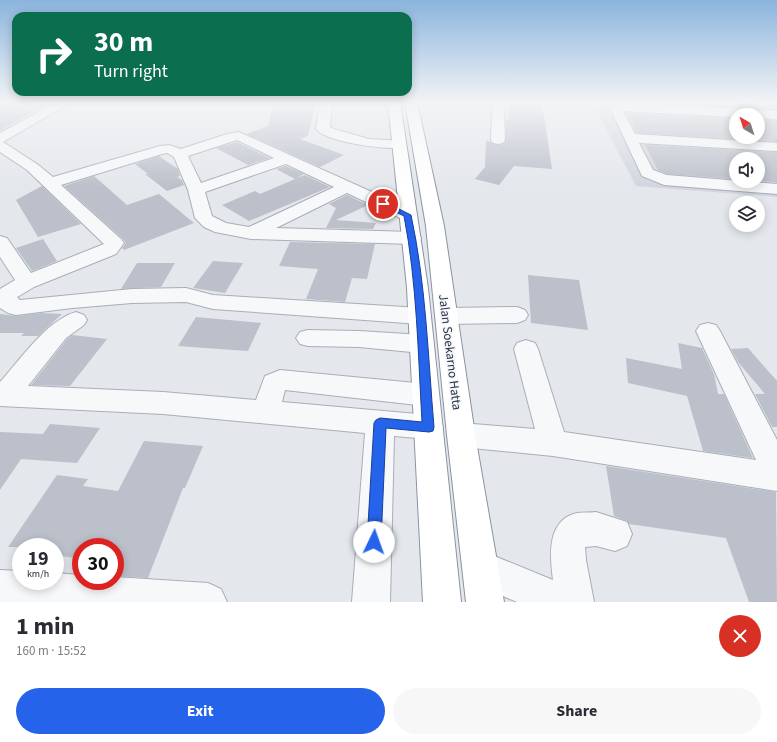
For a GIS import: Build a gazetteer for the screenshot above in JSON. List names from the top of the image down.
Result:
{
  "streets": {
    "highway": ["Jalan Soekarno Hatta"]
  },
  "north": "top left",
  "page": {
    "turn": ["30 m", "Turn right"],
    "speed": "19 km/h",
    "limit": "30",
    "heading": ["1 min", "160 m · 15:52"],
    "buttons": ["Exit", "Share"]
  }
}
